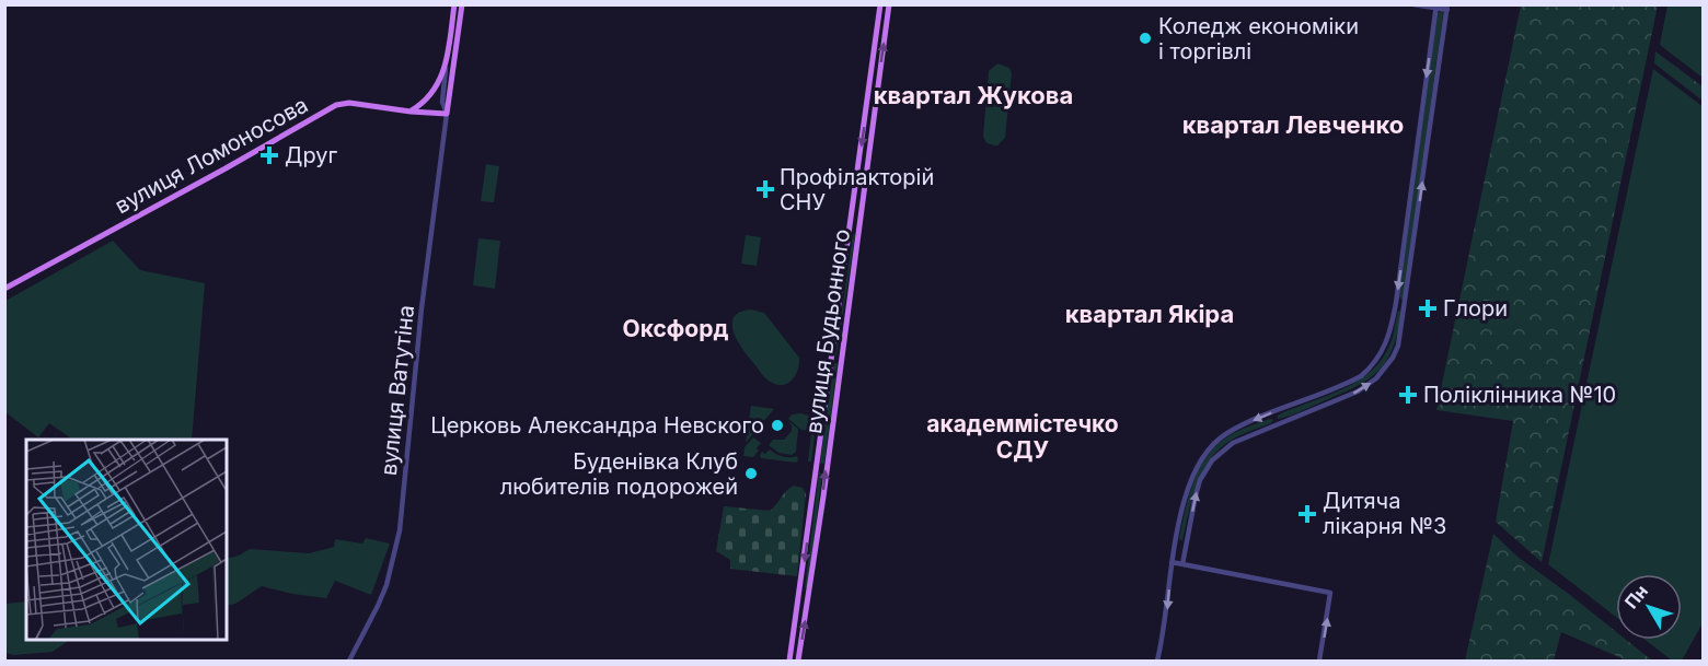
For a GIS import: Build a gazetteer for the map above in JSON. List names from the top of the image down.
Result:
{
  "streets": {
    "main road": ["вулиця Ломоносова", "вулиця Будьонного", "вулиця Ватутіна"]
  },
  "crossings": [
    ["вулиця Ломоносова", "вулиця Ватутіна"]
  ],
  "districts": [
    "квартал Жукова",
    "квартал Левченко",
    "квартал Якіра",
    "Оксфорд",
    "академмістечко СДУ"
  ],
  "places": {
    "other": ["Коледж економіки і торгівлі", "Церковь Александра Невского", "Буденівка Клуб любителів подорожей"],
    "health": [
      "Друг",
      "Профілакторій СНУ",
      "Глори",
      "Поліклінника №10",
      "Дитяча лікарня №3"
    ]
  },
  "north": "top left"
}
